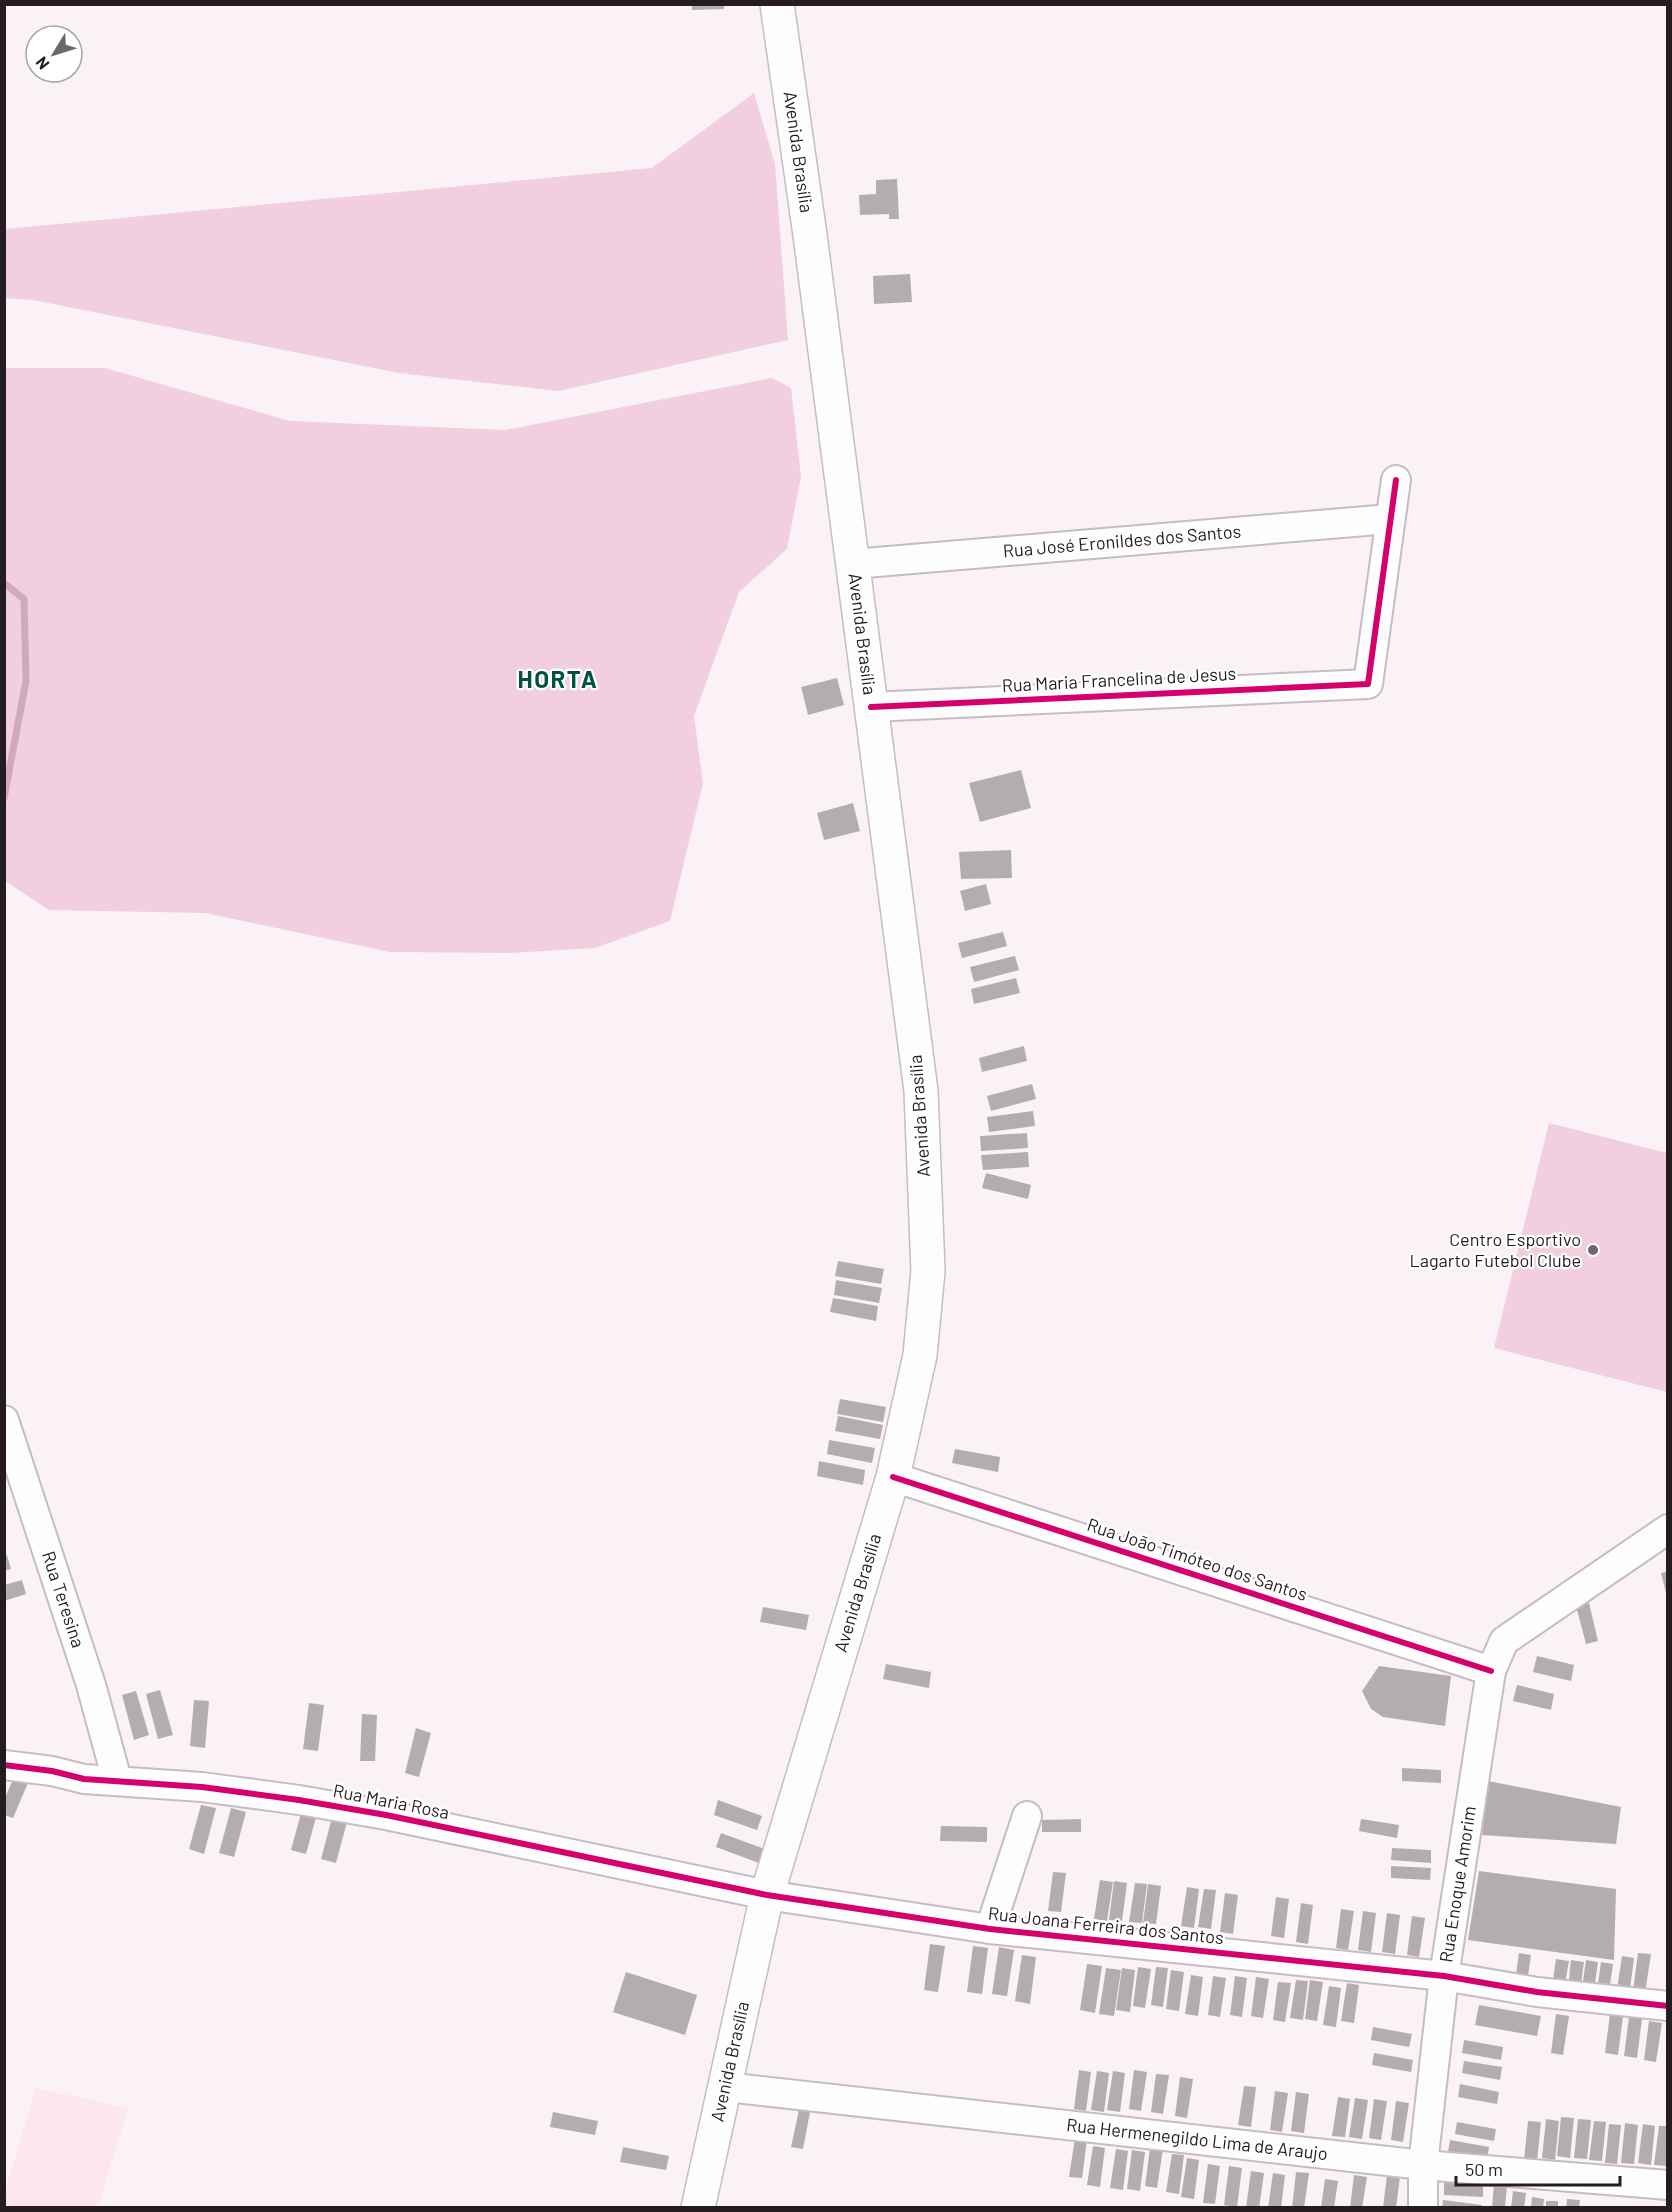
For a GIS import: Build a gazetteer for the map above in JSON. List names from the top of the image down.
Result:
{
  "streets": {
    "main road": ["Avenida Brasília"],
    "street": [
      "Rua José Eronildes dos Santos",
      "Rua Maria Francelina de Jesus",
      "Rua João Timóteo dos Santos",
      "Rua Teresina",
      "Rua Maria Rosa",
      "Rua Enoque Amorim",
      "Rua Joana Ferreira dos Santos",
      "Rua Hermenegildo Lima de Araujo"
    ]
  },
  "crossings": [
    ["Avenida Brasília", "Rua José Eronildes dos Santos"],
    ["Avenida Brasília", "Rua Maria Francelina de Jesus"],
    ["Avenida Brasília", "Rua João Timóteo dos Santos"],
    ["Avenida Brasília", "Rua Maria Rosa"],
    ["Avenida Brasília", "Rua Joana Ferreira dos Santos"],
    ["Avenida Brasília", "Rua Hermenegildo Lima de Araujo"],
    ["Rua José Eronildes dos Santos", "Rua Maria Francelina de Jesus"],
    ["Rua João Timóteo dos Santos", "Rua Enoque Amorim"],
    ["Rua Teresina", "Rua Maria Rosa"],
    ["Rua Maria Rosa", "Rua Joana Ferreira dos Santos"],
    ["Rua Enoque Amorim", "Rua Joana Ferreira dos Santos"],
    ["Rua Enoque Amorim", "Rua Hermenegildo Lima de Araujo"]
  ],
  "districts": ["HORTA"],
  "places": ["Centro Esportivo Lagarto Futebol Clube"],
  "scale_bar": "50 m",
  "north": "bottom left"
}
